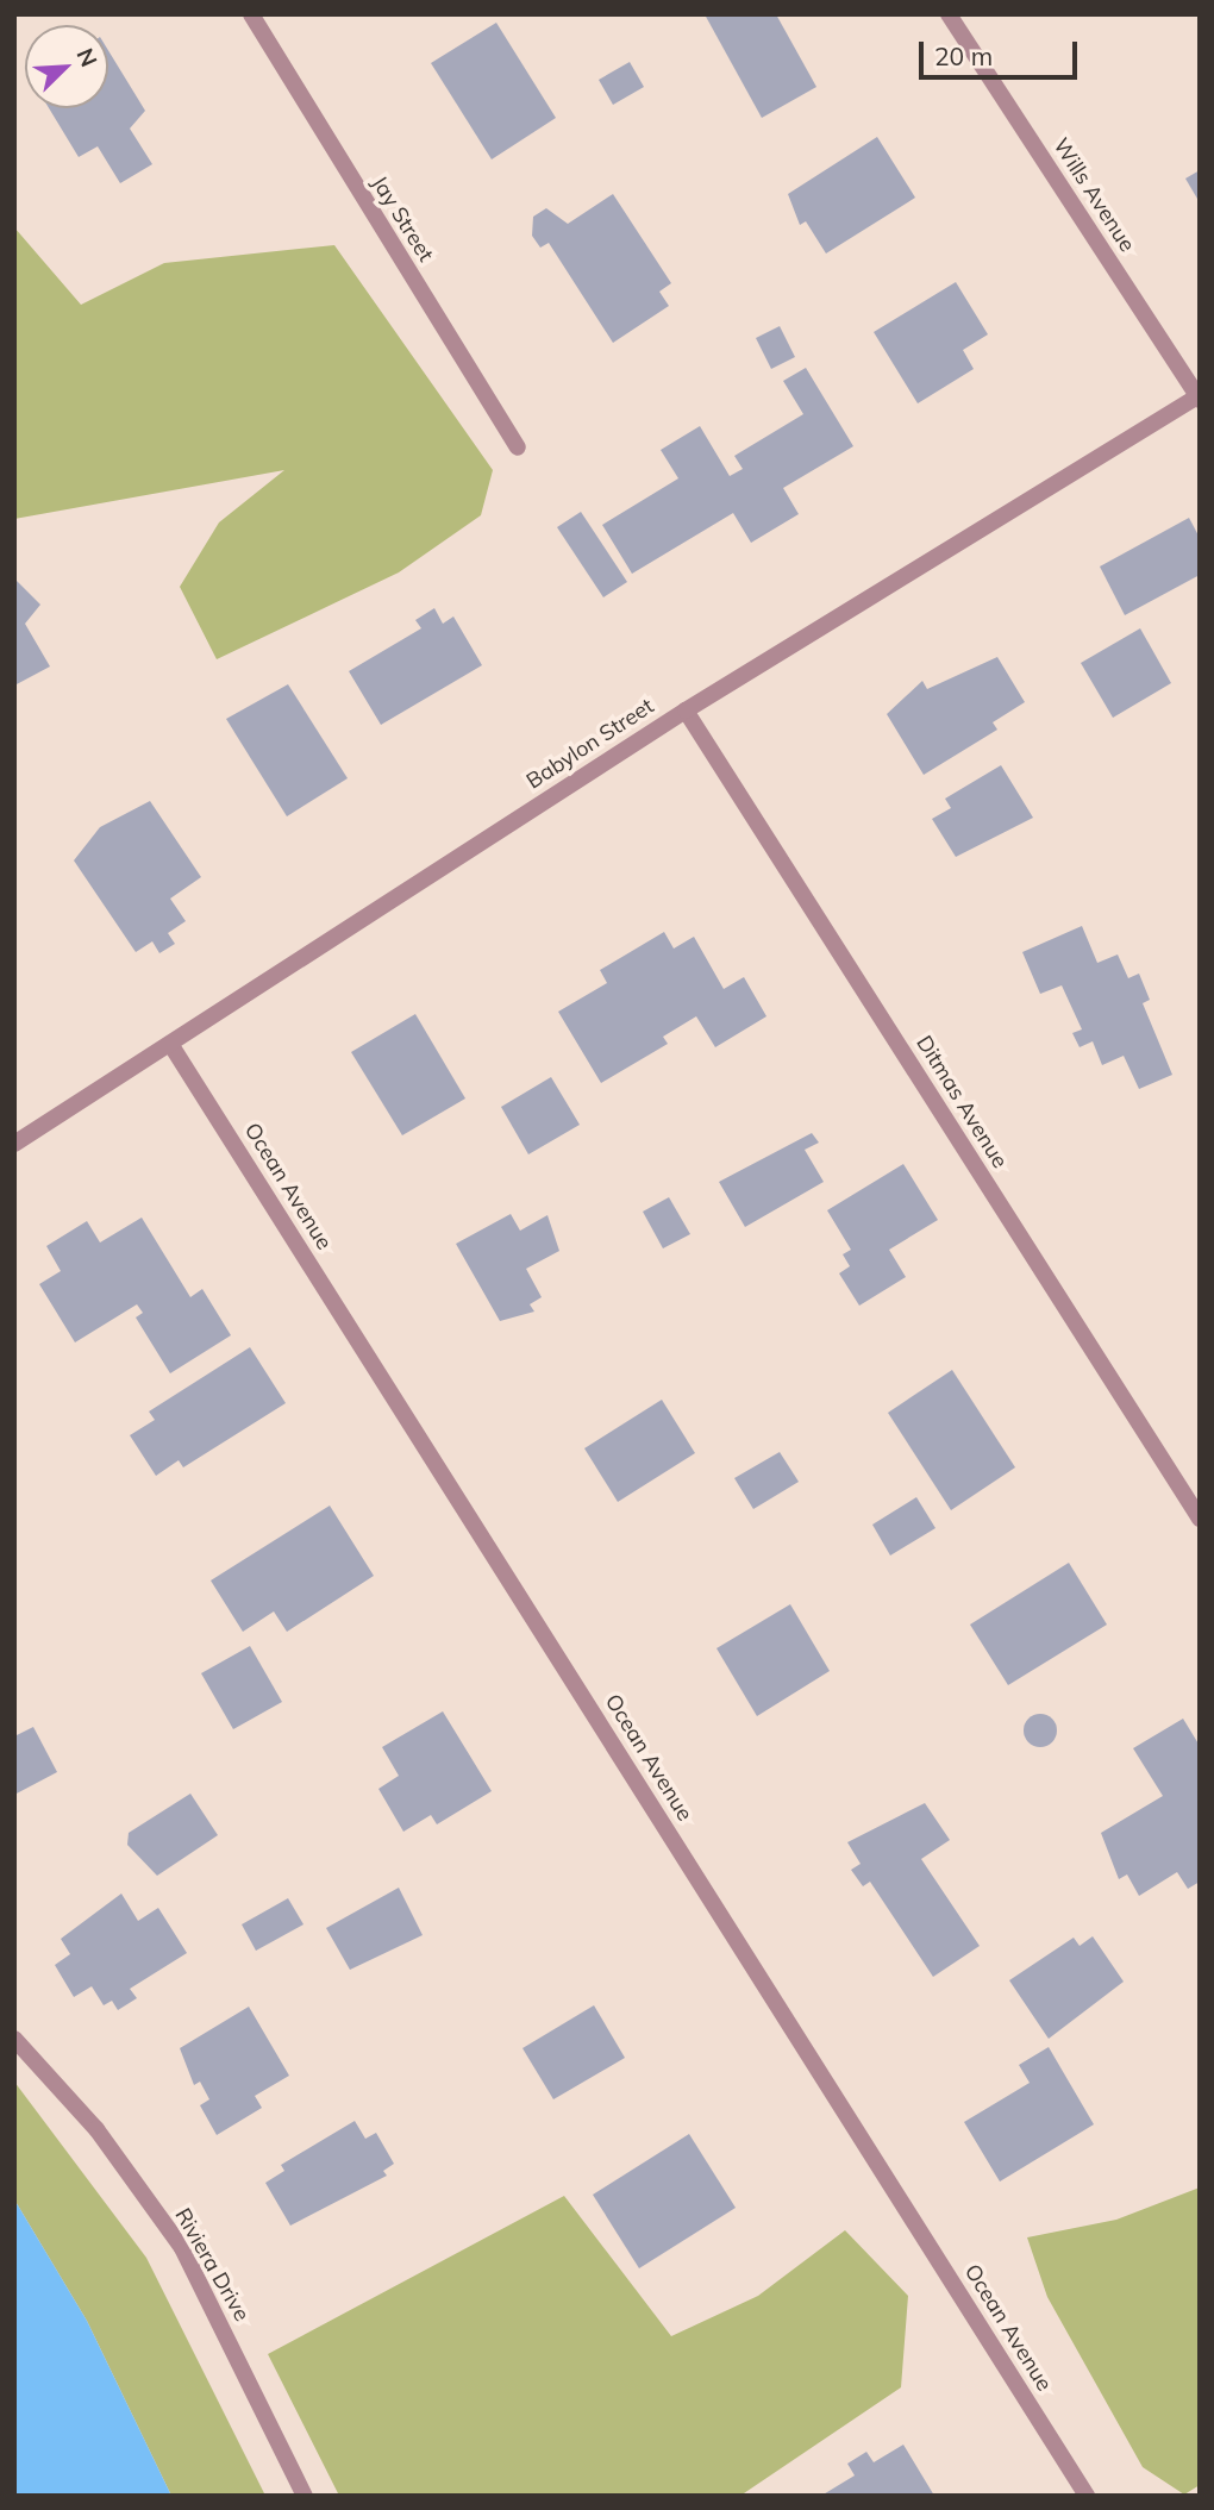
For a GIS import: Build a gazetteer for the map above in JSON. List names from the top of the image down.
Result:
{
  "streets": {
    "street": [
      "Wills Avenue",
      "Jay Street",
      "Babylon Street",
      "Ditmas Avenue",
      "Ocean Avenue",
      "Riviera Drive"
    ]
  },
  "crossings": [
    ["Wills Avenue", "Babylon Street"],
    ["Babylon Street", "Ditmas Avenue"],
    ["Babylon Street", "Ocean Avenue"]
  ],
  "scale_bar": "20 m",
  "north": "top right"
}
